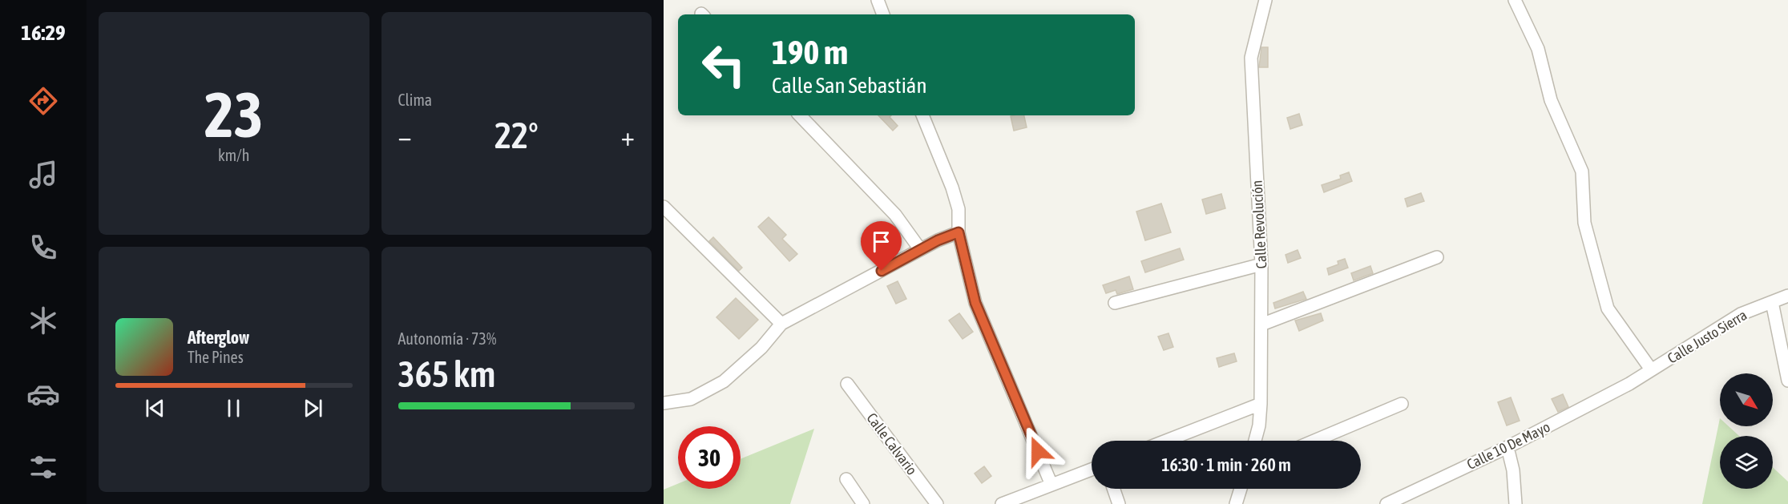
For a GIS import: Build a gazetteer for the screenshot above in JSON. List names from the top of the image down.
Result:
{
  "streets": {
    "street": [
      "Calle Revolución",
      "Calle Justo Sierra",
      "Calle Calvario",
      "Calle 10 De Mayo"
    ]
  },
  "crossings": [
    ["Calle Justo Sierra", "Calle 10 De Mayo"]
  ],
  "north": "bottom right",
  "page": {
    "tabs": "16:29",
    "tile": [
      ["23", "km/h"],
      "Clima",
      ["Autonomía · 73%", "365 km"]
    ],
    "turn": ["190 m", "Calle San Sebastián"],
    "heat": ["−", "22°", "+"],
    "song": ["Afterglow", "The Pines"],
    "limit": "30",
    "trip": "16:30 · 1 min · 260 m"
  }
}
